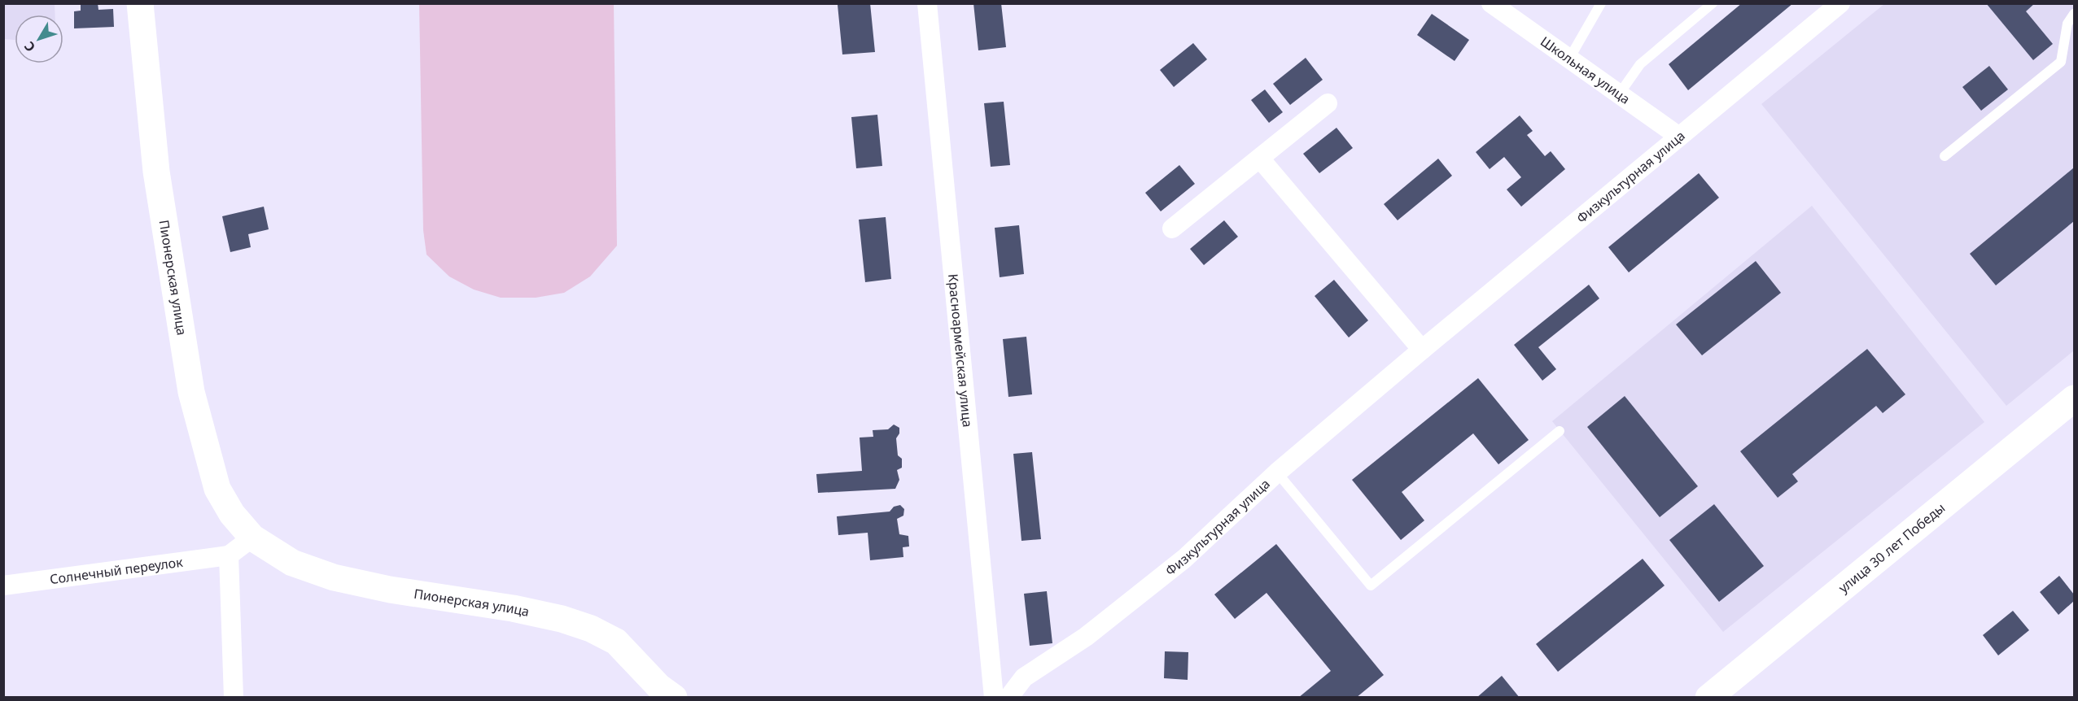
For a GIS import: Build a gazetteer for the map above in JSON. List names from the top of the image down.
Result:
{
  "streets": {
    "main road": ["Пионерская улица", "улица 30 лет Победы"],
    "street": [
      "Школьная улица",
      "Физкультурная улица",
      "Красноармейская улица",
      "Солнечный переулок"
    ]
  },
  "crossings": [
    ["Школьная улица", "Физкультурная улица"]
  ],
  "north": "bottom left"
}
